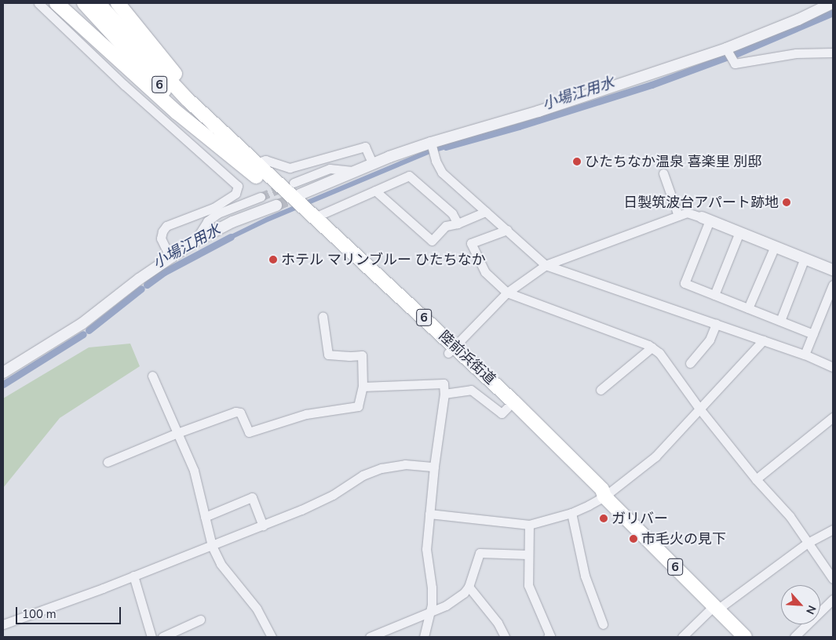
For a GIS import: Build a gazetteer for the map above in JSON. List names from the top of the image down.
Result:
{
  "streets": {
    "highway": ["6", "陸前浜街道"]
  },
  "crossings": [
    ["6", "陸前浜街道"]
  ],
  "water": ["小場江用水"],
  "places": [
    "ひたちなか温泉 喜楽里 別邸",
    "日製筑波台アパート跡地",
    "ホテル マリンブルー ひたちなか",
    "ガリバー",
    "市毛火の見下"
  ],
  "scale_bar": "100 m",
  "north": "bottom right"
}
